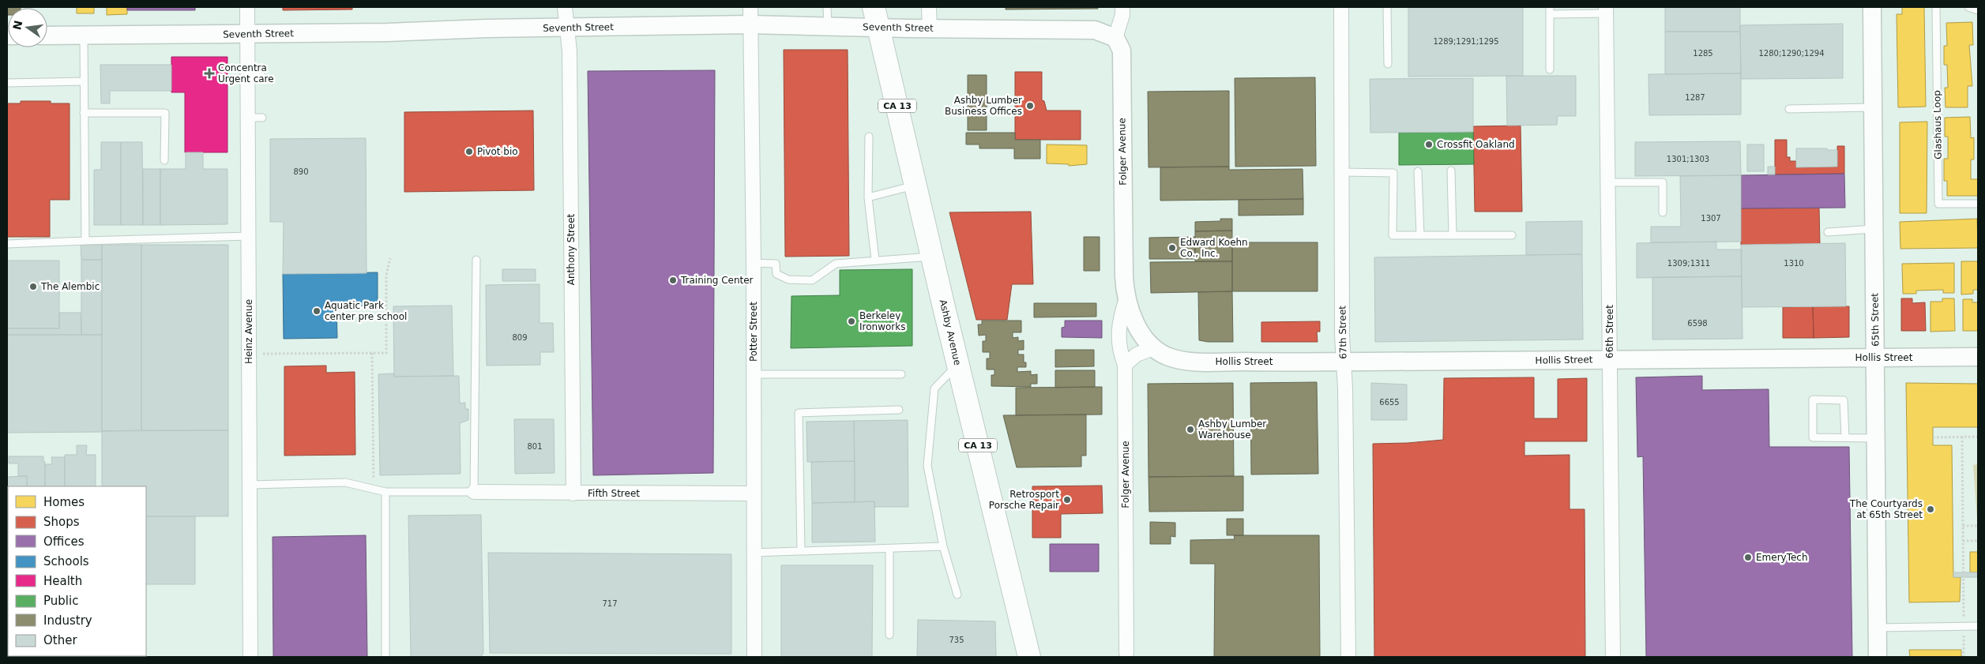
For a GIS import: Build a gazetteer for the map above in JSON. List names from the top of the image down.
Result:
{
  "streets": {
    "main road": ["CA 13", "Ashby Avenue"],
    "street": [
      "Seventh Street",
      "Folger Avenue",
      "Anthony Street",
      "65th Street",
      "Heinz Avenue",
      "Potter Street",
      "66th Street",
      "67th Street",
      "Hollis Street",
      "Fifth Street"
    ],
    "lane": ["Glashaus Loop"]
  },
  "crossings": [
    ["Seventh Street", "Folger Avenue"],
    ["Seventh Street", "Anthony Street"],
    ["Seventh Street", "Heinz Avenue"],
    ["Seventh Street", "Potter Street"],
    ["Seventh Street", "Ashby Avenue"],
    ["Folger Avenue", "Hollis Street"],
    ["Anthony Street", "Fifth Street"],
    ["65th Street", "Hollis Street"],
    ["Potter Street", "Fifth Street"],
    ["66th Street", "Hollis Street"],
    ["67th Street", "Hollis Street"]
  ],
  "places": {
    "health": ["Concentra Urgent care"],
    "other": [
      "Ashby Lumber Business Offices",
      "Crossfit Oakland",
      "Pivot bio",
      "Edward Koehn Co., Inc.",
      "Training Center",
      "The Alembic",
      "Aquatic Park center pre school",
      "Berkeley Ironworks",
      "Ashby Lumber Warehouse",
      "Retrosport Porsche Repair",
      "The Courtyards at 65th Street",
      "EmeryTech"
    ]
  },
  "house_numbers": [
    "1289;1291;1295",
    "1285",
    "1280;1290;1294",
    "1287",
    "1301;1303",
    "890",
    "1307",
    "1309;1311",
    "1310",
    "6598",
    "809",
    "6655",
    "801",
    "717",
    "735"
  ],
  "legend": [
    "Homes",
    "Shops",
    "Offices",
    "Schools",
    "Health",
    "Public",
    "Industry",
    "Other"
  ],
  "north": "left"
}
